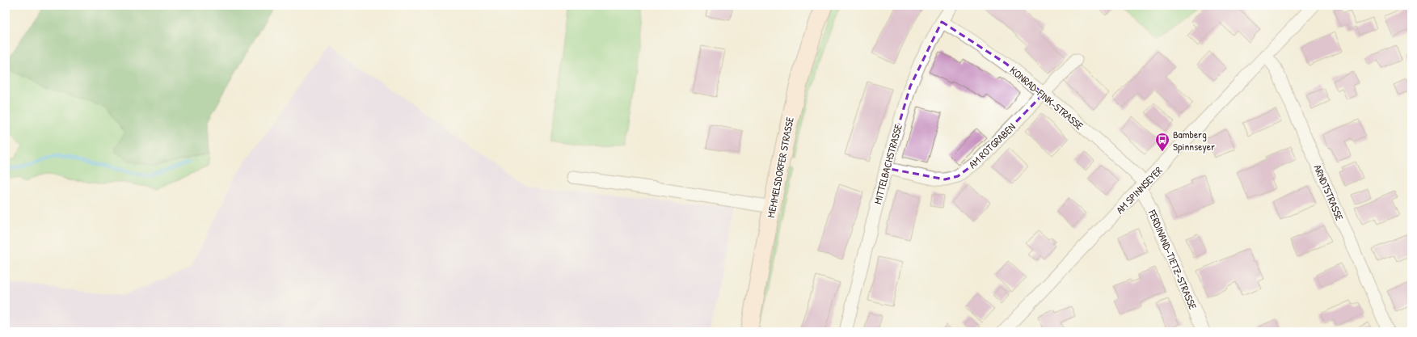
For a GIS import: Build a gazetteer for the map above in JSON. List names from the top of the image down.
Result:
{
  "streets": {
    "main road": ["MEMMELSDORFER STRASSE"],
    "street": [
      "KONRAD-FINK-STRASSE",
      "AM ROTGRABEN",
      "MITTELBACHSTRASSE",
      "AM SPINNSEYER",
      "ARNDTSTRASSE",
      "FERDINAND-TIETZ-STRASSE"
    ]
  },
  "crossings": [
    ["KONRAD-FINK-STRASSE", "AM ROTGRABEN"],
    ["KONRAD-FINK-STRASSE", "MITTELBACHSTRASSE"],
    ["KONRAD-FINK-STRASSE", "AM SPINNSEYER"],
    ["KONRAD-FINK-STRASSE", "FERDINAND-TIETZ-STRASSE"],
    ["AM ROTGRABEN", "MITTELBACHSTRASSE"],
    ["AM SPINNSEYER", "ARNDTSTRASSE"],
    ["AM SPINNSEYER", "FERDINAND-TIETZ-STRASSE"]
  ],
  "places": {
    "bus stop": ["Bamberg Spinnseyer"]
  }
}
